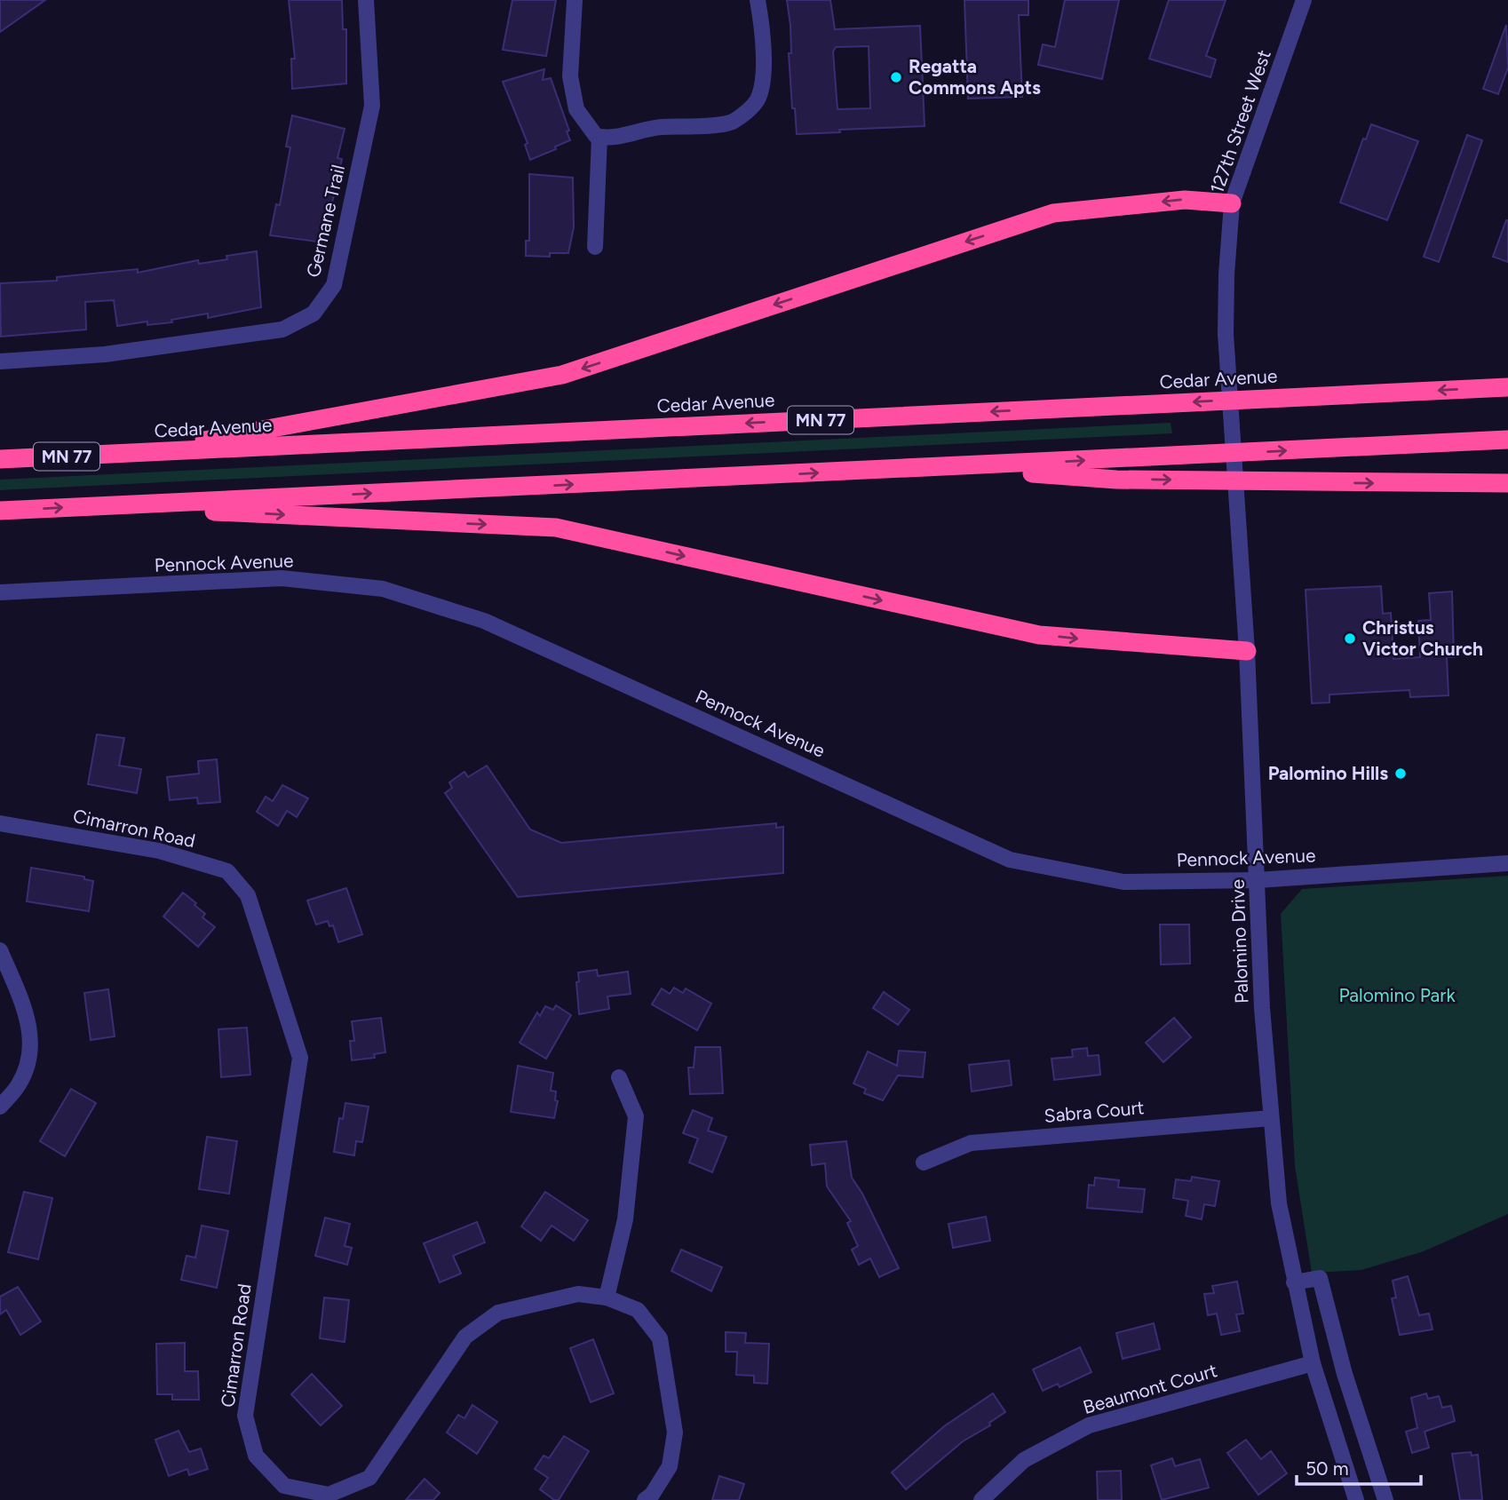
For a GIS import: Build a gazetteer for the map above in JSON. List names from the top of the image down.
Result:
{
  "streets": {
    "highway": ["Cedar Avenue", "MN 77"],
    "street": [
      "127th Street West",
      "Germane Trail",
      "Pennock Avenue",
      "Cimarron Road",
      "Palomino Drive",
      "Sabra Court",
      "Beaumont Court"
    ]
  },
  "crossings": [
    ["127th Street West", "Palomino Drive"],
    ["Pennock Avenue", "Palomino Drive"],
    ["Palomino Drive", "Sabra Court"],
    ["Palomino Drive", "Beaumont Court"]
  ],
  "parks": ["Palomino Park"],
  "places": ["Regatta Commons Apts", "Christus Victor Church", "Palomino Hills"],
  "scale_bar": "50 m"
}
